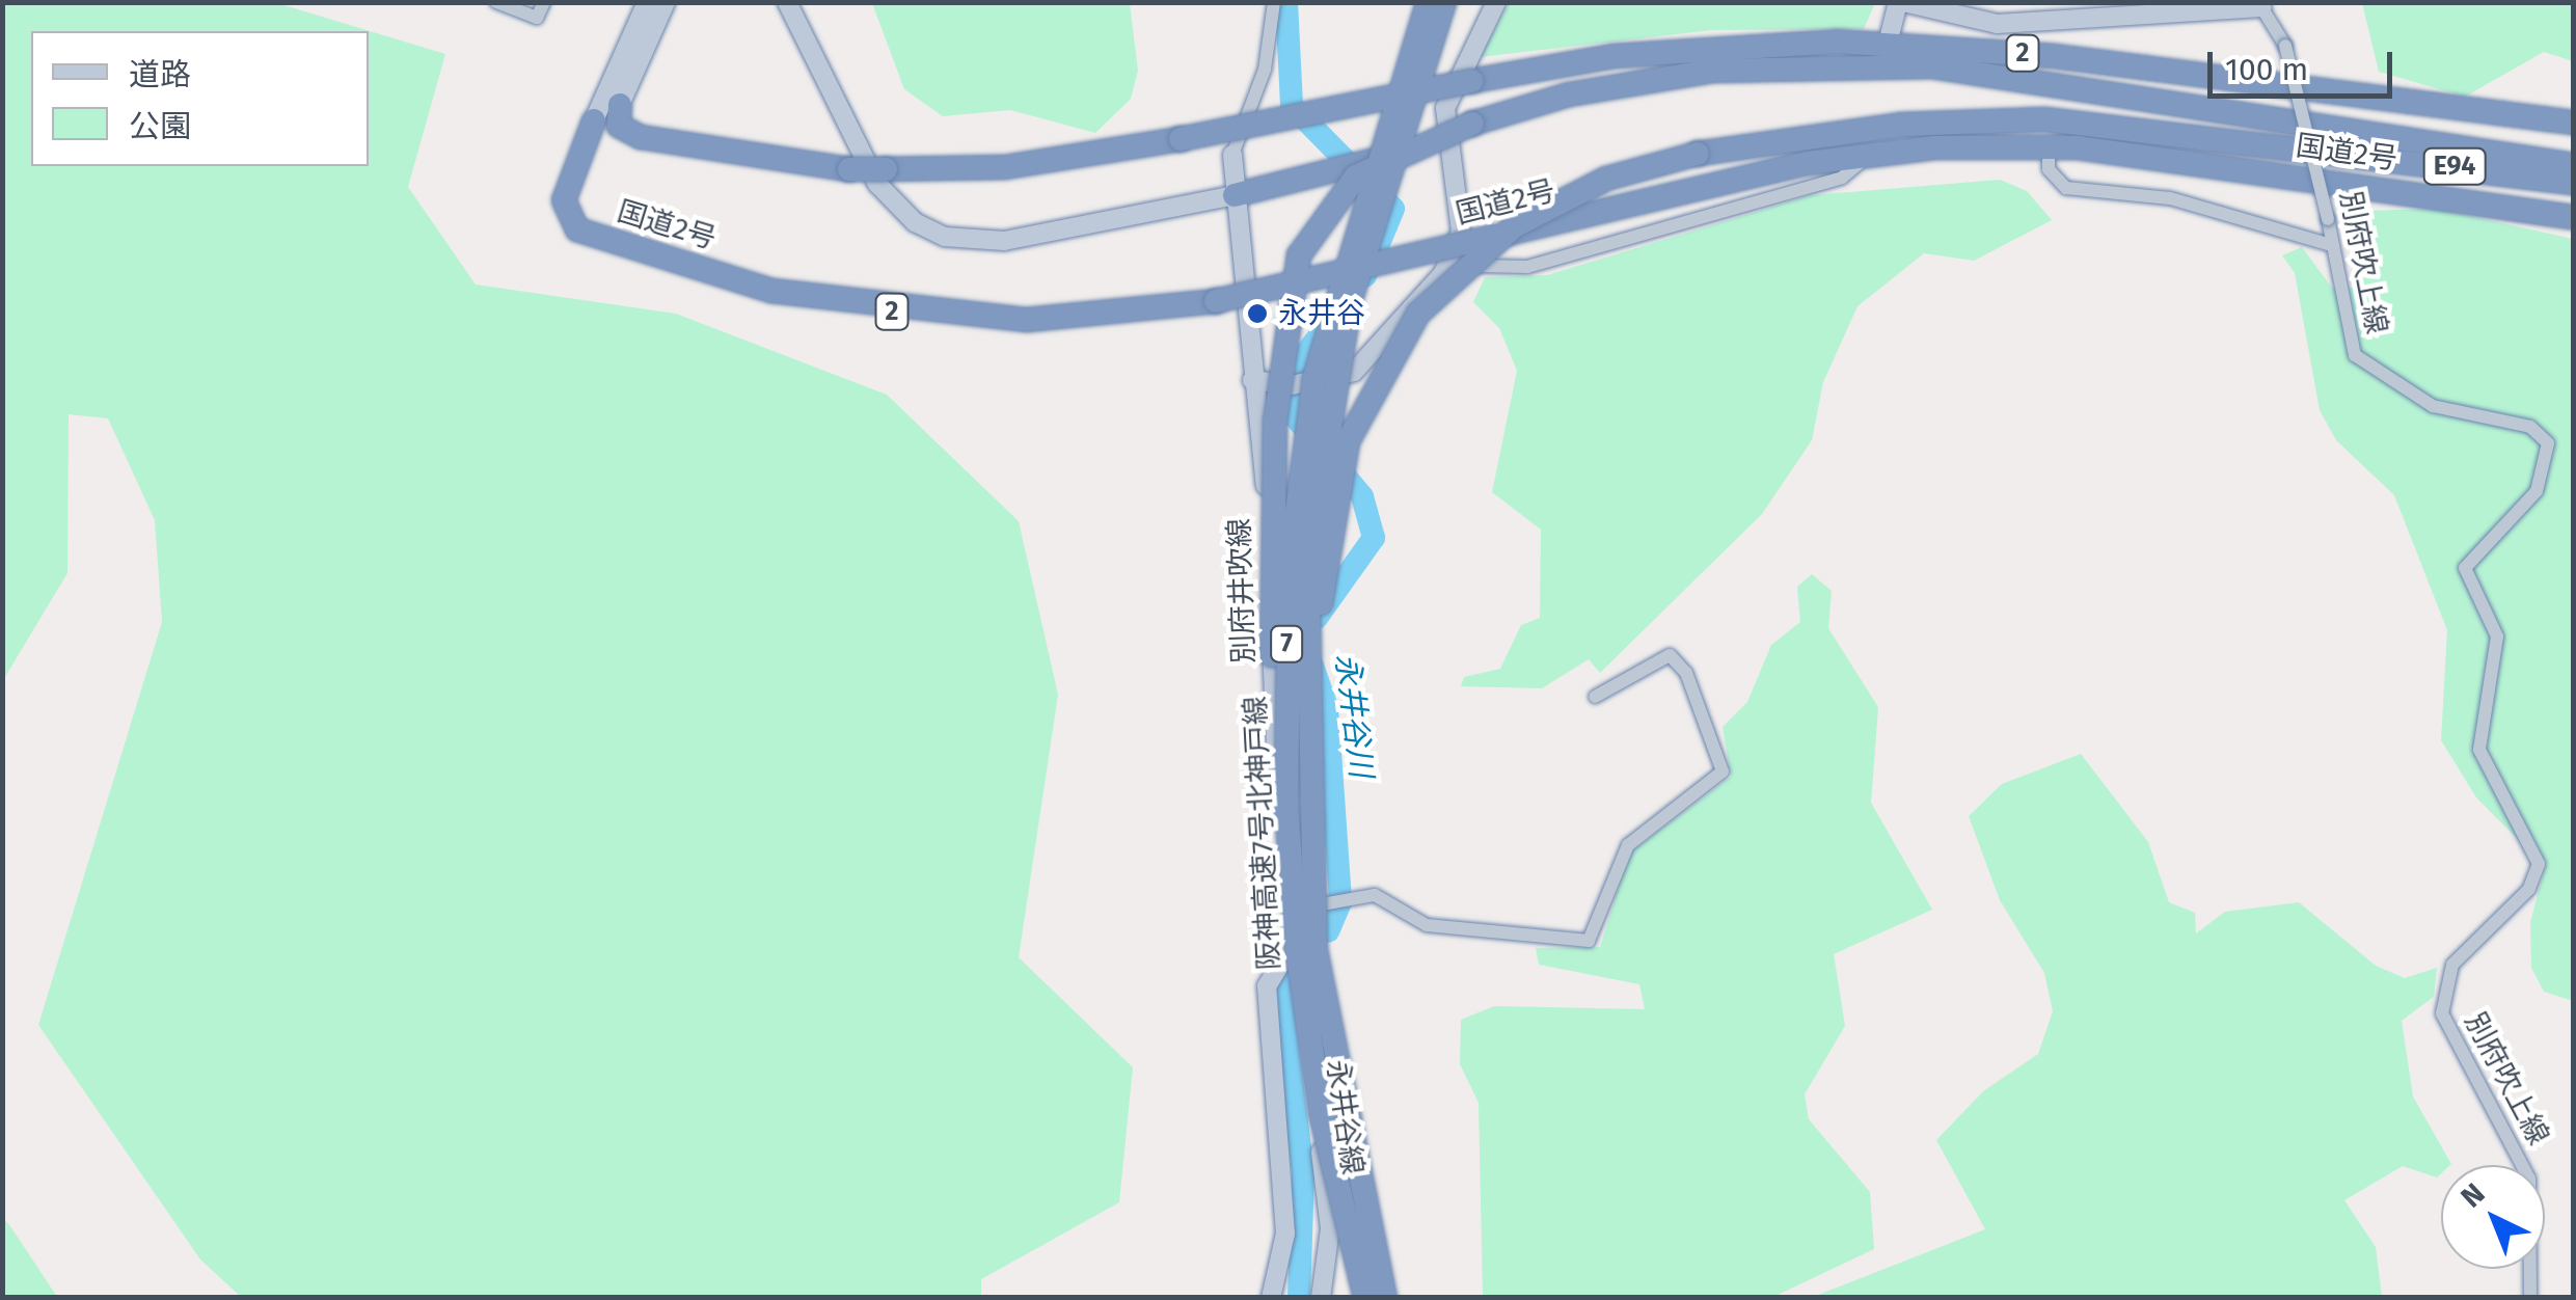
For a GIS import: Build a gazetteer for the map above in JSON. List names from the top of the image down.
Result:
{
  "streets": {
    "highway": [
      "2",
      "国道2号",
      "E94",
      "7",
      "阪神高速7号北神戸線"
    ],
    "street": ["別府吹上線", "別府井吹線", "永井谷線"]
  },
  "crossings": [
    ["2", "国道2号"],
    ["E94", "阪神高速7号北神戸線"],
    ["別府井吹線", "永井谷線"]
  ],
  "water": ["永井谷川"],
  "places": ["永井谷"],
  "legend": ["道路", "公園"],
  "scale_bar": "100 m",
  "north": "top left"
}
